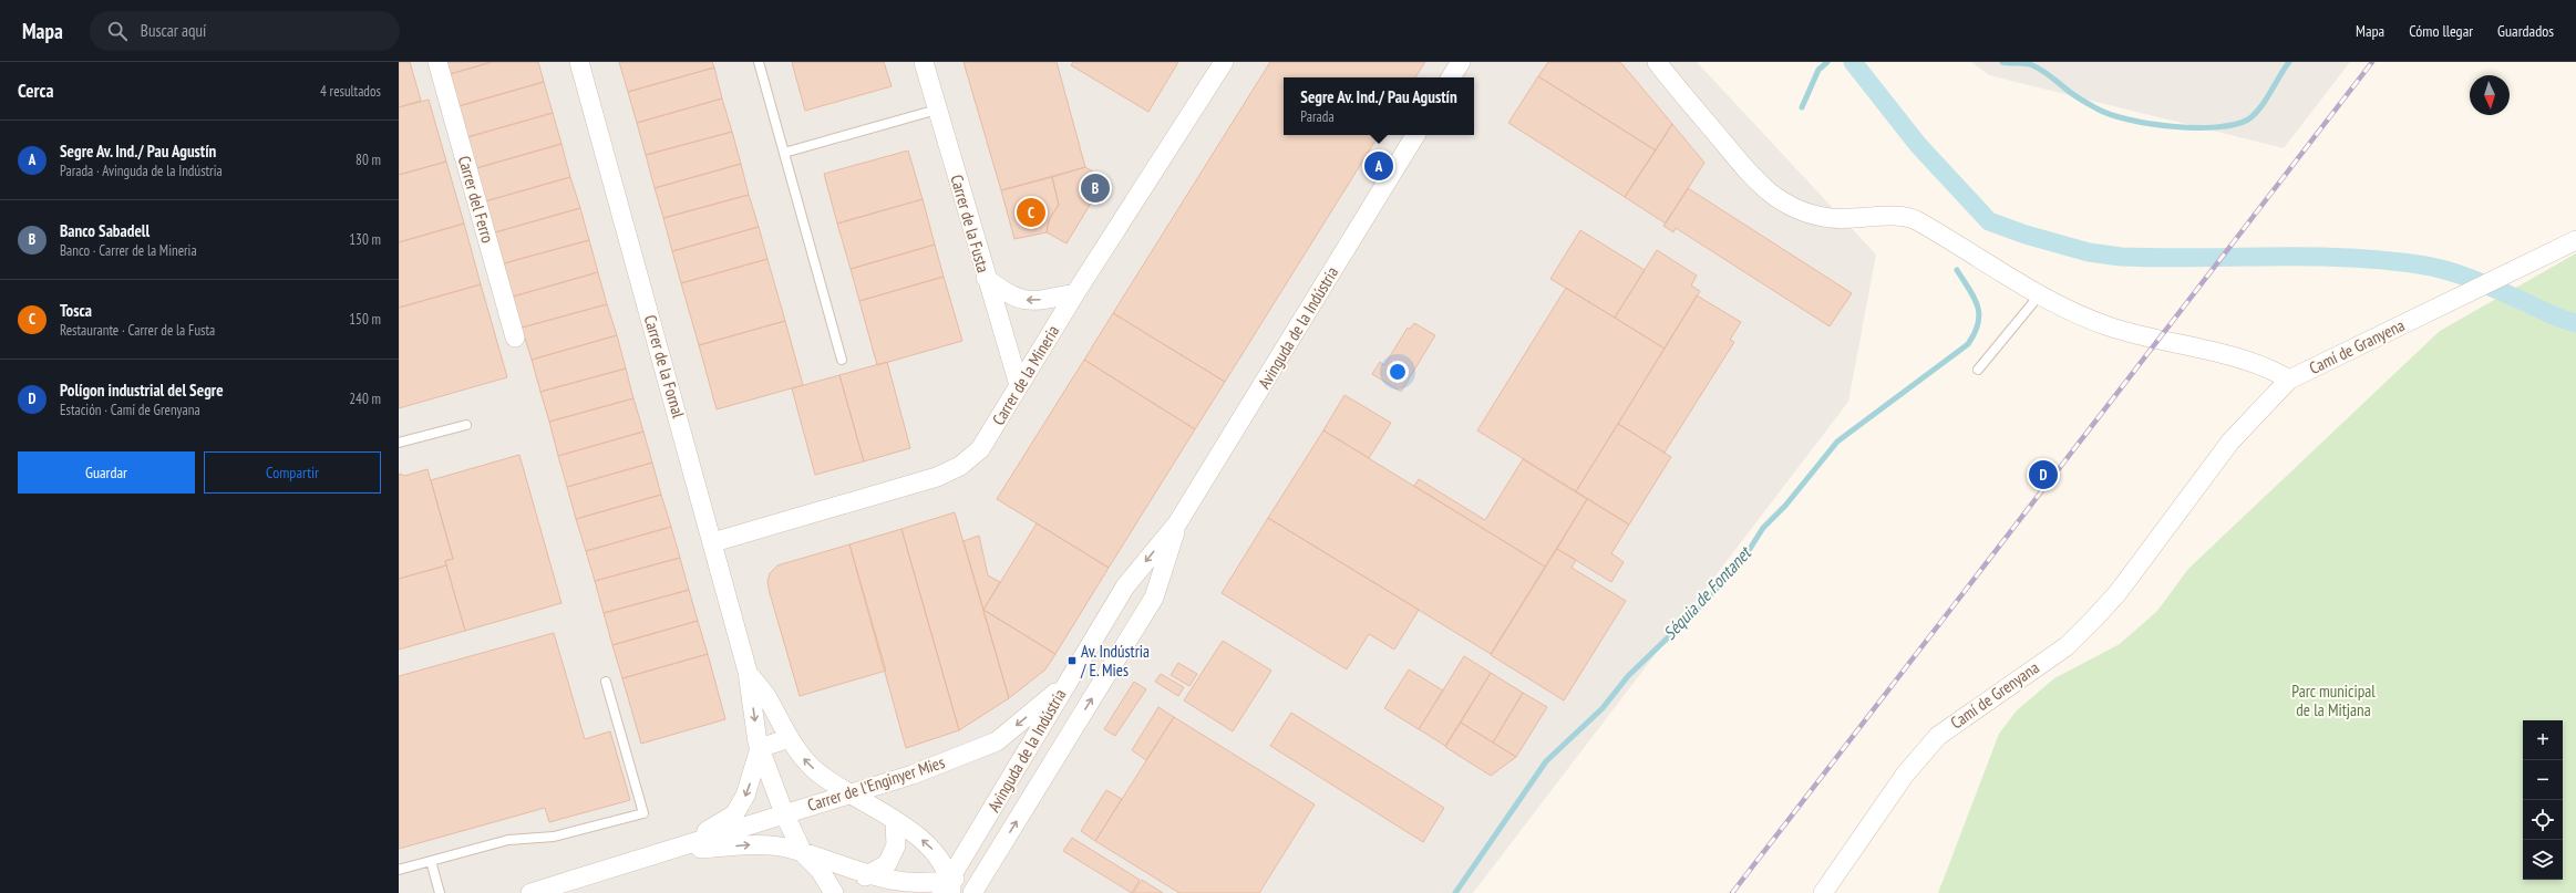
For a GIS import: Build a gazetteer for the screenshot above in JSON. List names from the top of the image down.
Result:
{
  "streets": {
    "street": [
      "Carrer del Ferro",
      "Carrer de la Fusta",
      "Avinguda de la Indústria",
      "Camí de Granyena",
      "Carrer de la Fornal",
      "Carrer de la Mineria",
      "Camí de Grenyana",
      "Carrer de l'Enginyer Mies"
    ]
  },
  "crossings": [
    ["Carrer de la Fusta", "Carrer de la Mineria"],
    ["Avinguda de la Indústria", "Carrer de la Fornal"],
    ["Avinguda de la Indústria", "Carrer de l'Enginyer Mies"],
    ["Camí de Granyena", "Camí de Grenyana"],
    ["Carrer de la Fornal", "Carrer de la Mineria"],
    ["Carrer de la Fornal", "Carrer de l'Enginyer Mies"]
  ],
  "water": ["Séquia de Fontanet"],
  "parks": ["Parc municipal de la Mitjana"],
  "places": {
    "transit": ["Av. Indústria / E. Mies"]
  },
  "north": "bottom",
  "page": {
    "header": "Mapa",
    "search": "Buscar aquí",
    "nav": ["Mapa", "Cómo llegar", "Guardados"],
    "heading": ["Cerca", "4 resultados"],
    "popup": ["Segre Av. Ind./ Pau Agustín", "Parada"],
    "list": [
      {
        "mark": "A",
        "name": "Segre Av. Ind./ Pau Agustín",
        "note": "Parada · Avinguda de la Indústria",
        "value": "80 m"
      },
      {
        "mark": "B",
        "name": "Banco Sabadell",
        "note": "Banco · Carrer de la Mineria",
        "value": "130 m"
      },
      {
        "mark": "C",
        "name": "Tosca",
        "note": "Restaurante · Carrer de la Fusta",
        "value": "150 m"
      },
      {
        "mark": "D",
        "name": "Polígon industrial del Segre",
        "note": "Estación · Camí de Grenyana",
        "value": "240 m"
      }
    ],
    "pins": [
      "A",
      "B",
      "C",
      "D"
    ],
    "buttons": ["Guardar", "Compartir"],
    "map_buttons": ["+", "−"]
  }
}
